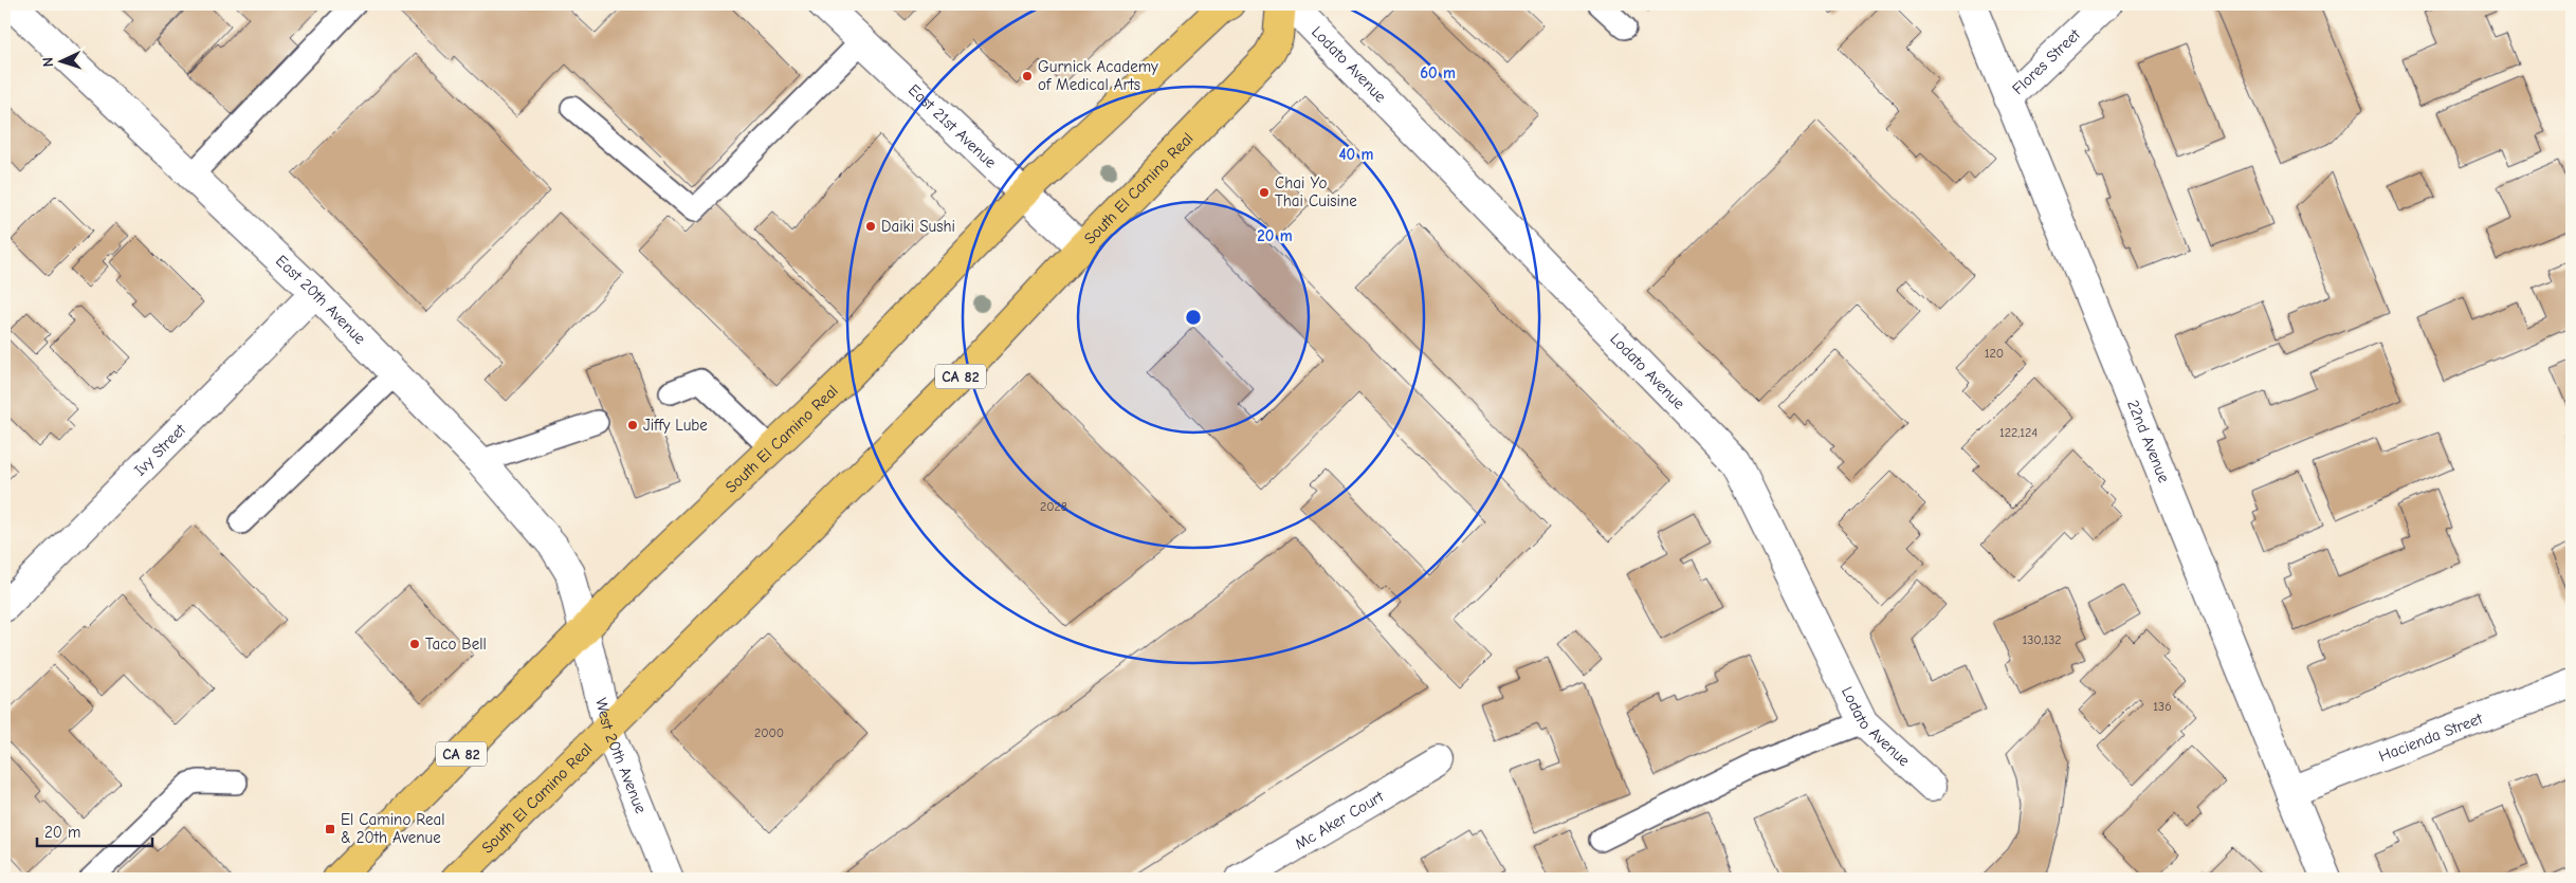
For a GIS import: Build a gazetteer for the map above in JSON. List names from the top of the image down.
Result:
{
  "streets": {
    "main road": ["South El Camino Real", "CA 82"],
    "street": [
      "Flores Street",
      "Lodato Avenue",
      "East 21st Avenue",
      "East 20th Avenue",
      "22nd Avenue",
      "Ivy Street",
      "Hacienda Street",
      "West 20th Avenue",
      "Mc Aker Court"
    ]
  },
  "crossings": [
    ["Flores Street", "22nd Avenue"],
    ["East 21st Avenue", "South El Camino Real"],
    ["South El Camino Real", "East 20th Avenue"],
    ["South El Camino Real", "West 20th Avenue"],
    ["East 20th Avenue", "Ivy Street"],
    ["East 20th Avenue", "West 20th Avenue"],
    ["22nd Avenue", "Hacienda Street"]
  ],
  "places": {
    "other": [
      "Gurnick Academy of Medical Arts",
      "Chai Yo Thai Cuisine",
      "Daiki Sushi",
      "Jiffy Lube",
      "Taco Bell"
    ],
    "transit": ["El Camino Real & 20th Avenue"]
  },
  "house_numbers": [
    "120",
    "122,124",
    "2028",
    "130,132",
    "136",
    "2000"
  ],
  "scale_bar": "20 m",
  "north": "left",
  "rings": ["60 m", "40 m", "20 m"]
}
